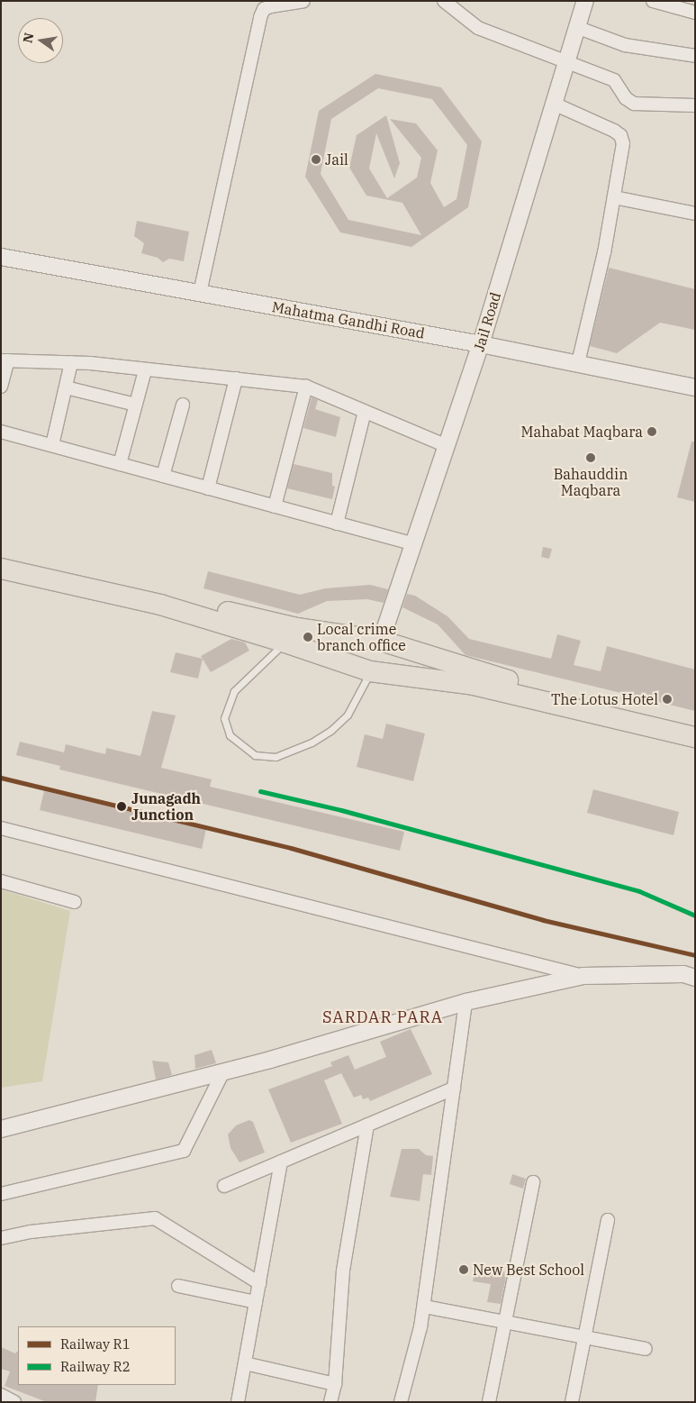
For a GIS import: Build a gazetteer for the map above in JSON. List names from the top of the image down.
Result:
{
  "streets": {
    "street": ["Mahatma Gandhi Road", "Jail Road"]
  },
  "crossings": [
    ["Mahatma Gandhi Road", "Jail Road"]
  ],
  "districts": ["SARDAR PARA"],
  "places": [
    "Jail",
    "Mahabat Maqbara",
    "Bahauddin Maqbara",
    "Local crime branch office",
    "The Lotus Hotel",
    "Junagadh Junction",
    "New Best School"
  ],
  "lines": ["rail line R1", "rail line R2"],
  "legend": ["Railway R1", "Railway R2"],
  "north": "left"
}
